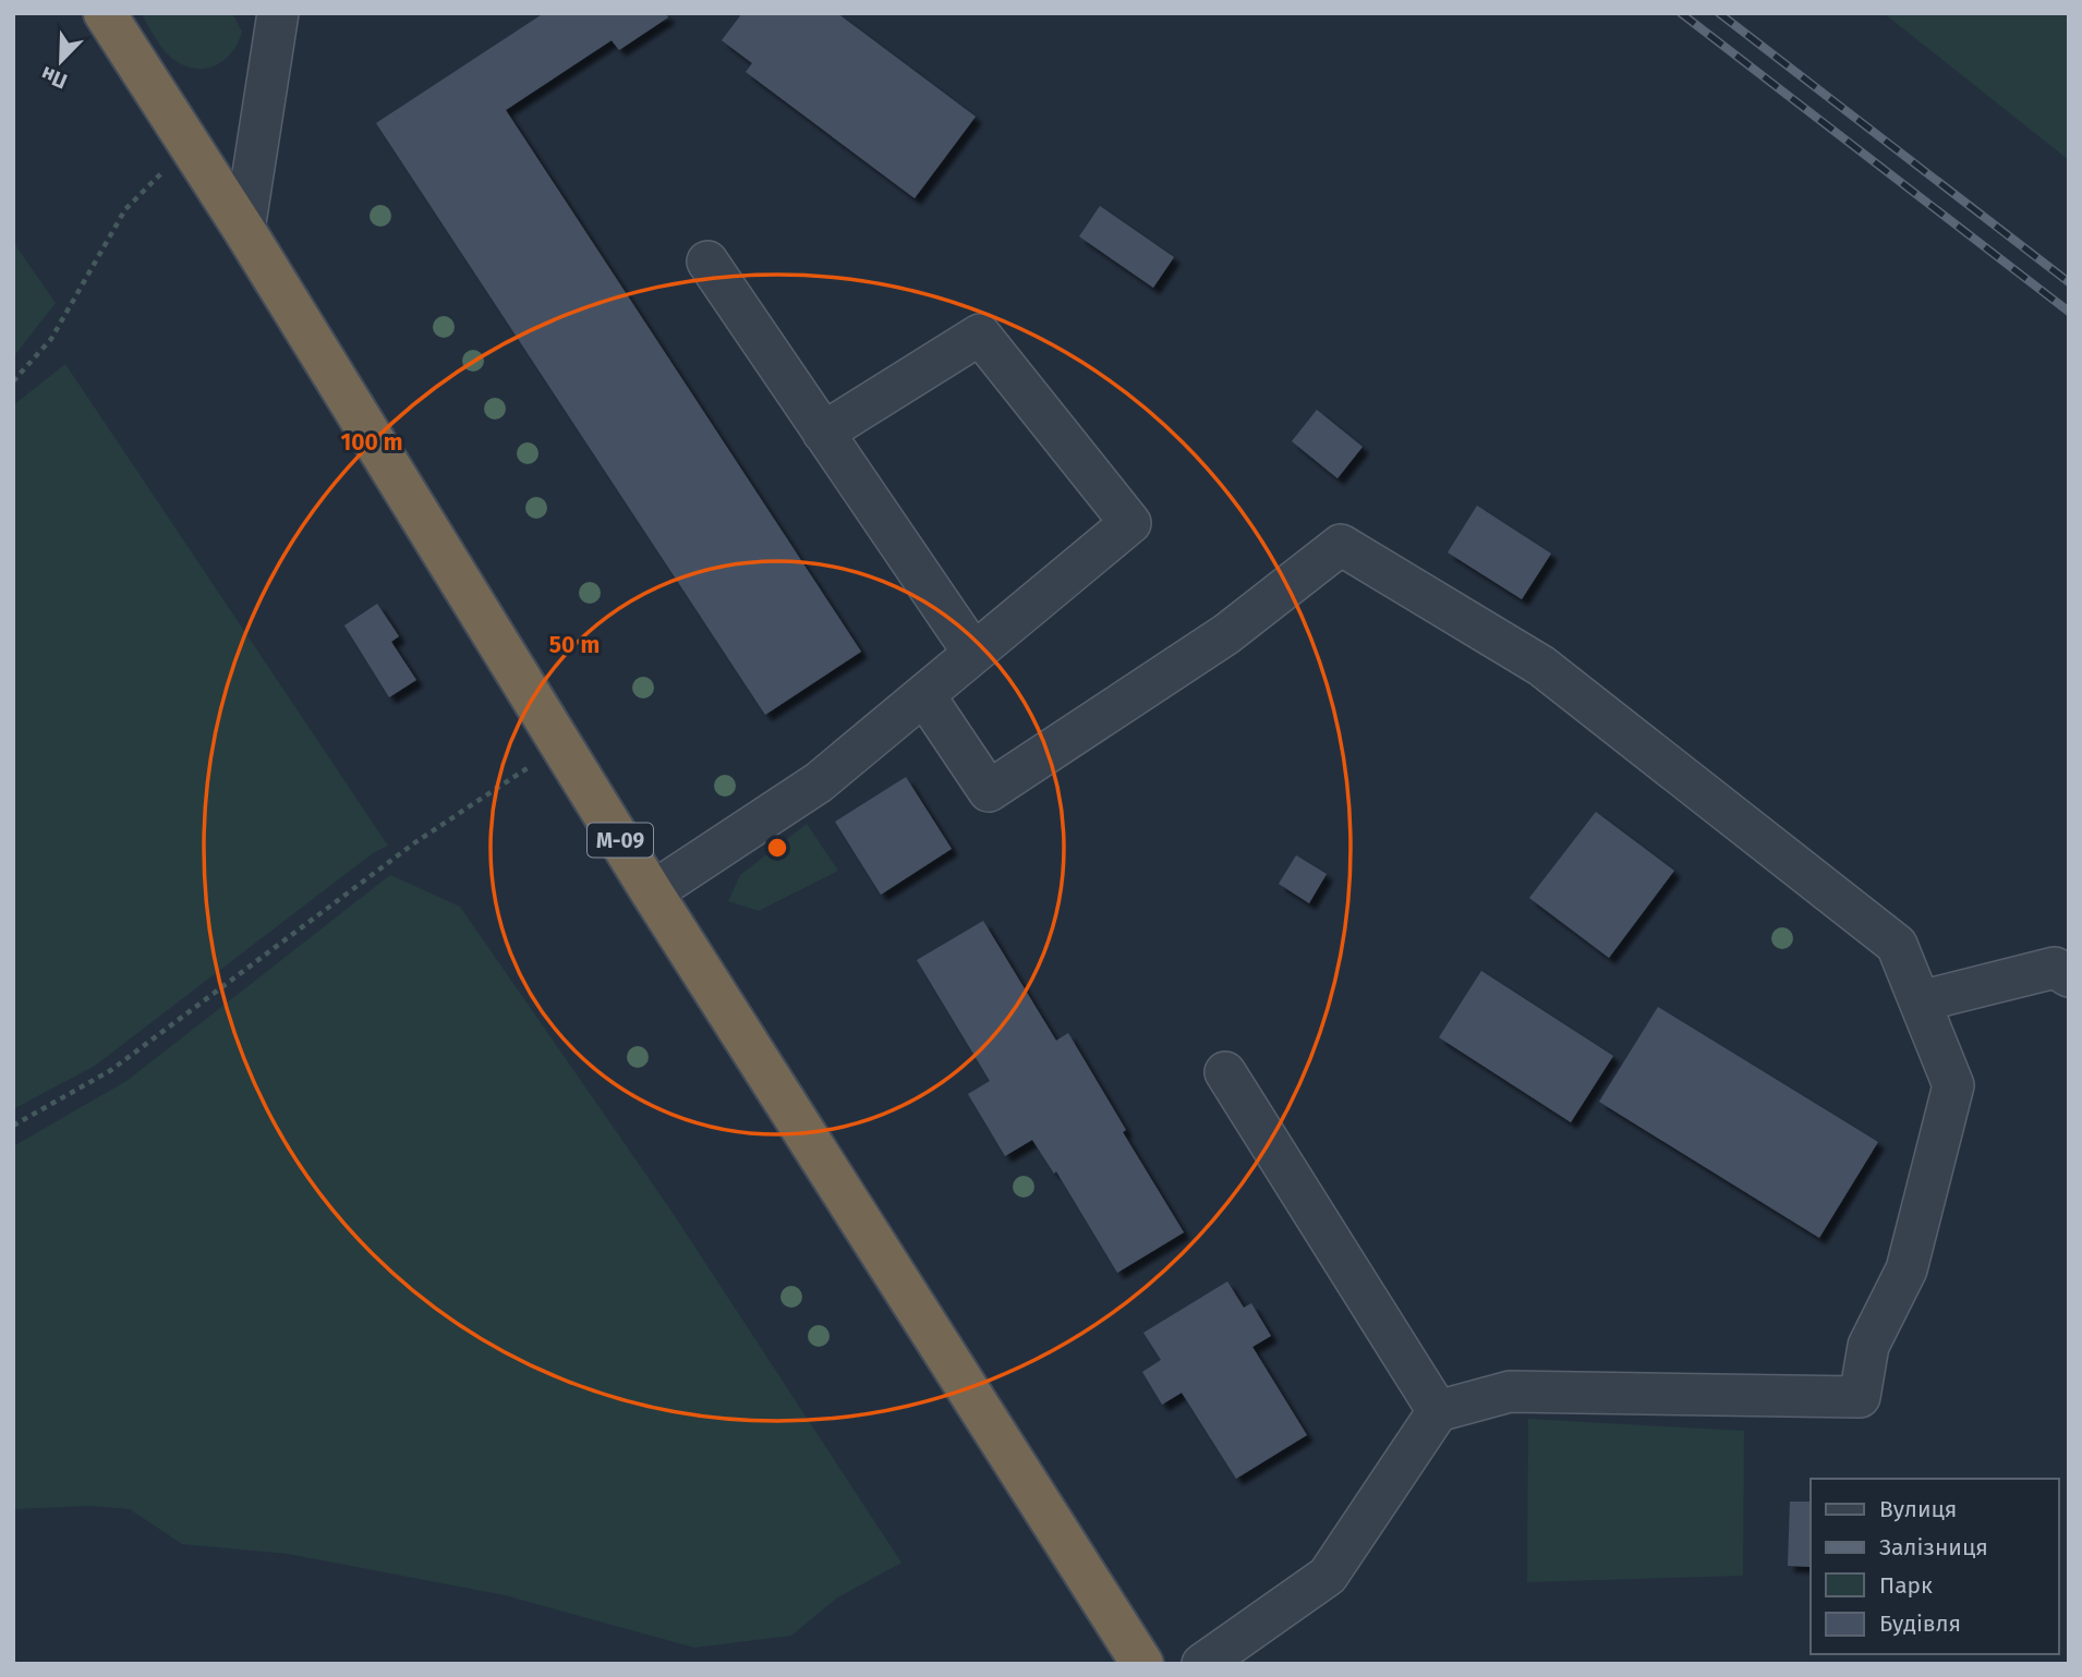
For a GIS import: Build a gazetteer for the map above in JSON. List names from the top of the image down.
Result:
{
  "streets": {
    "highway": ["М-09"]
  },
  "legend": [
    "Вулиця",
    "Залізниця",
    "Парк",
    "Будівля"
  ],
  "north": "bottom left",
  "rings": ["100 m", "50 m"]
}
